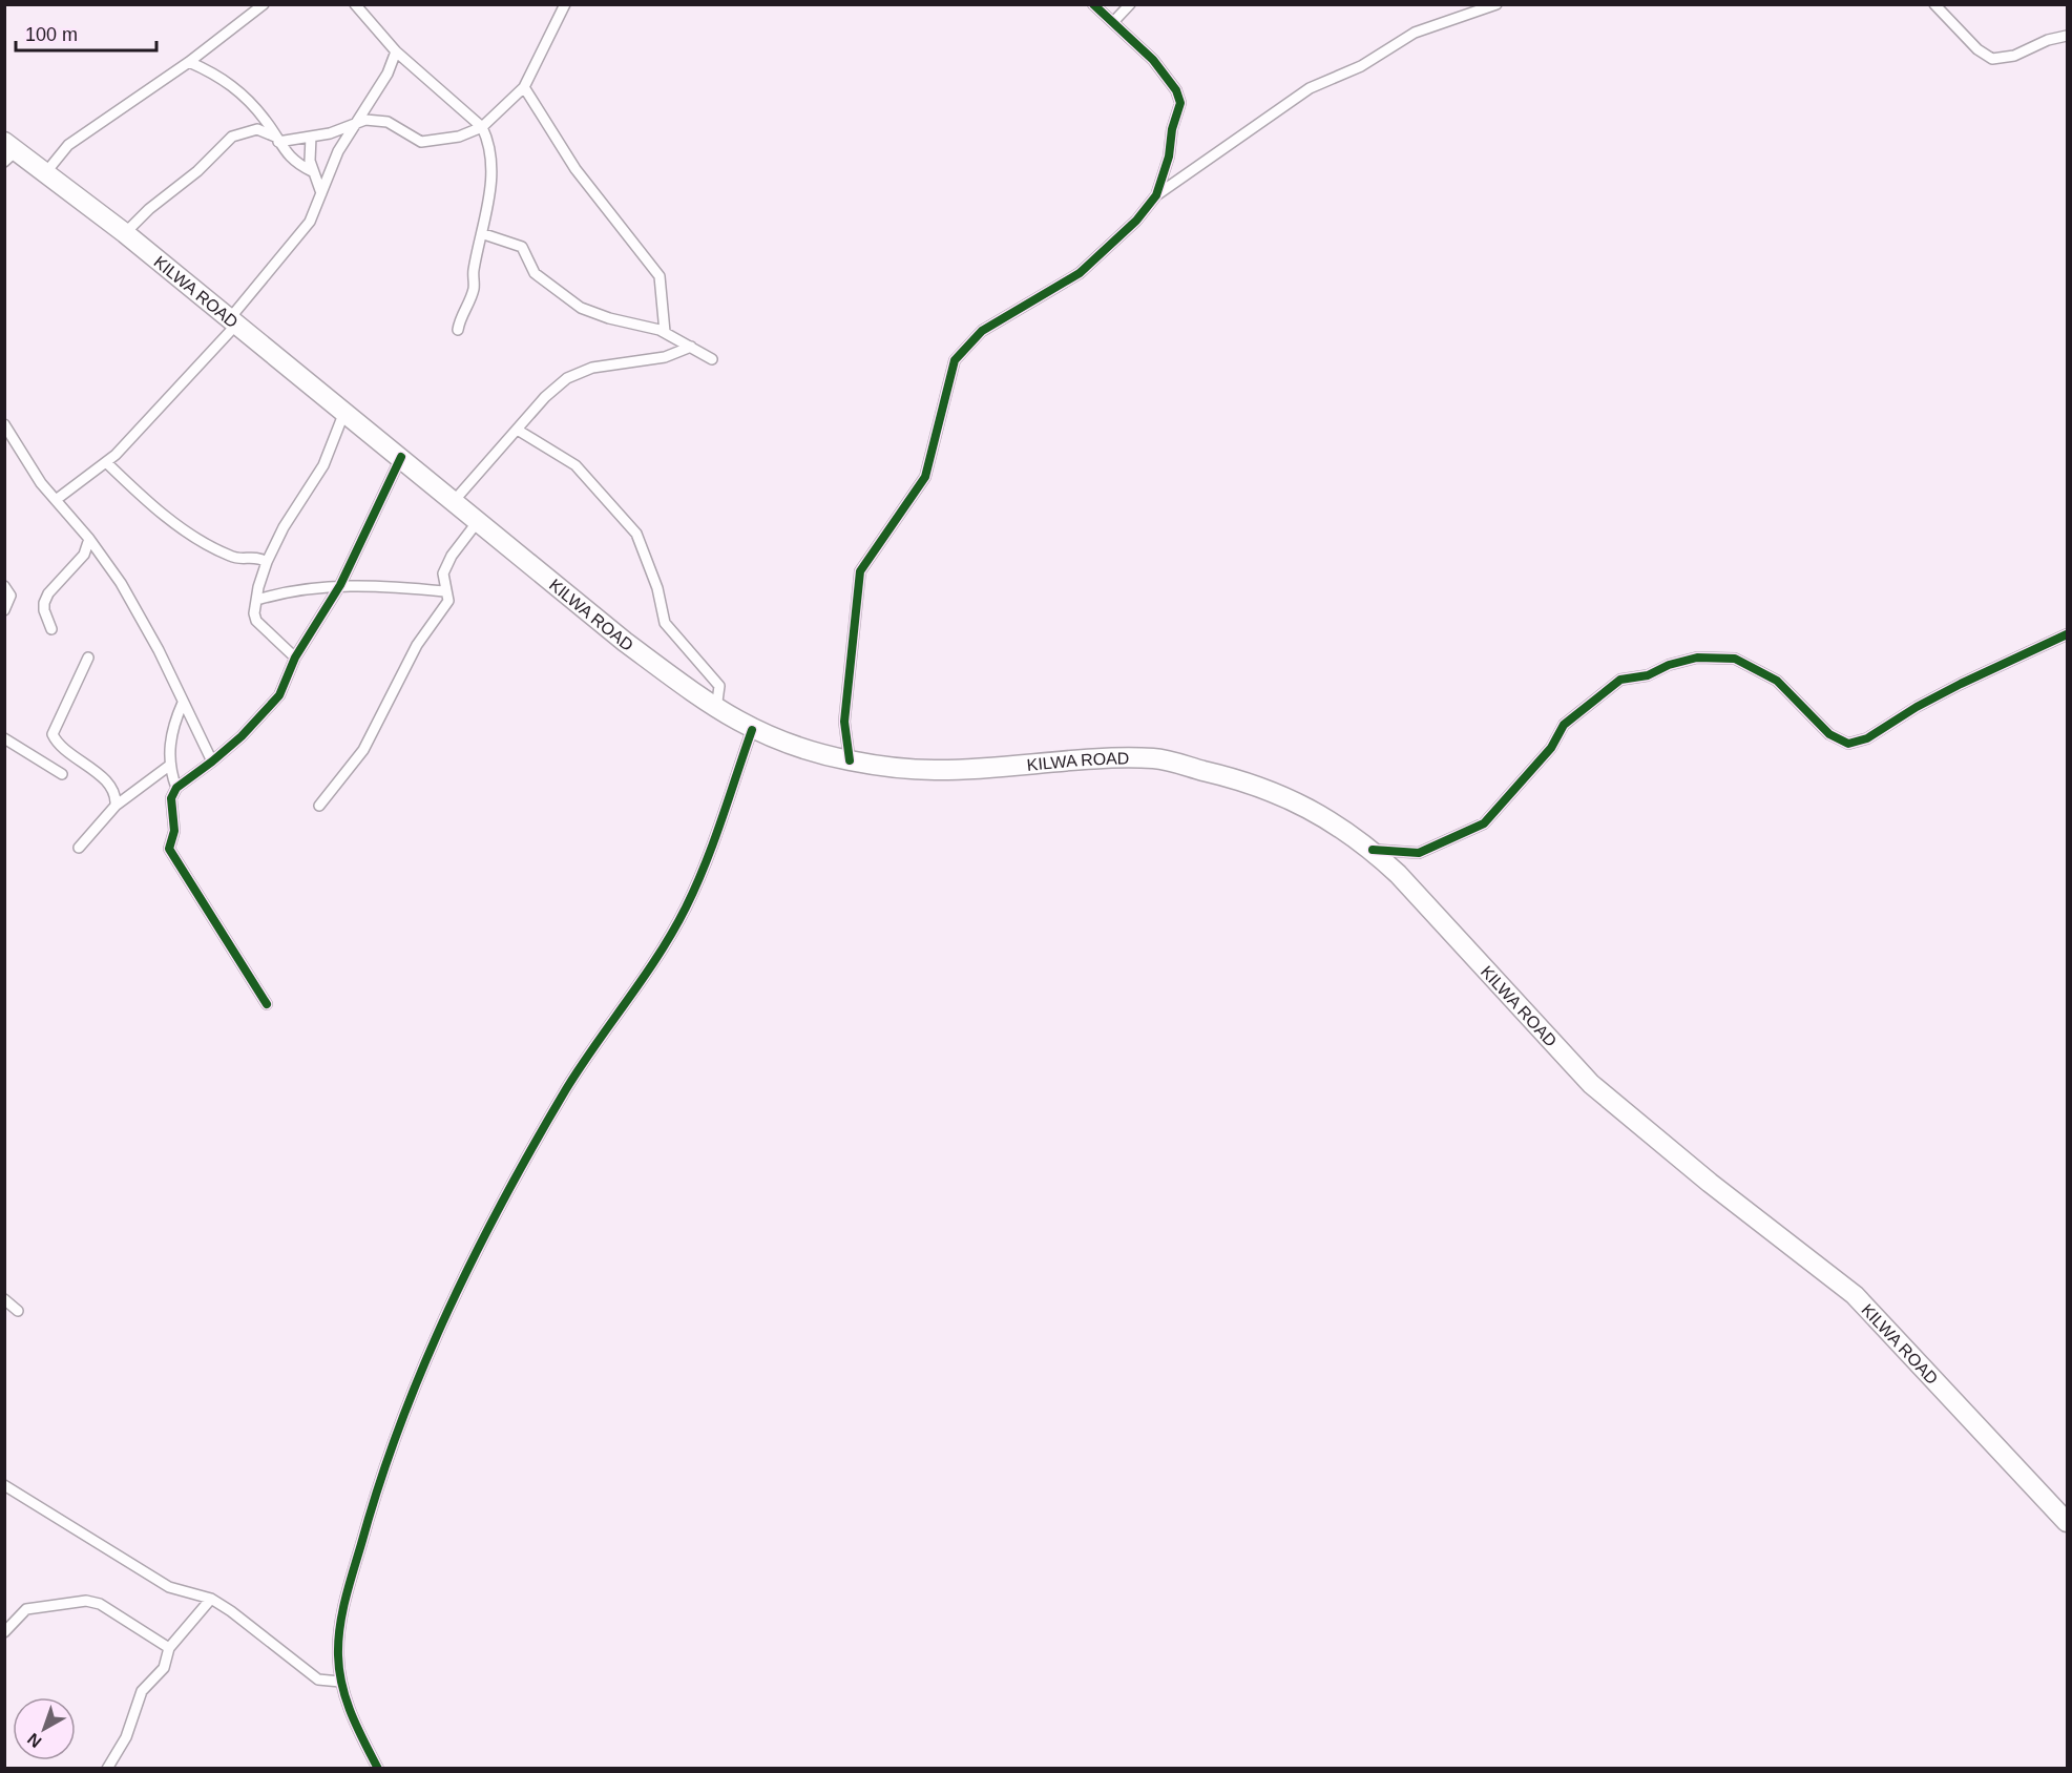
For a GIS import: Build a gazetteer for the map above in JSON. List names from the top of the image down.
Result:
{
  "streets": {
    "highway": ["KILWA ROAD"]
  },
  "scale_bar": "100 m",
  "north": "bottom left"
}
